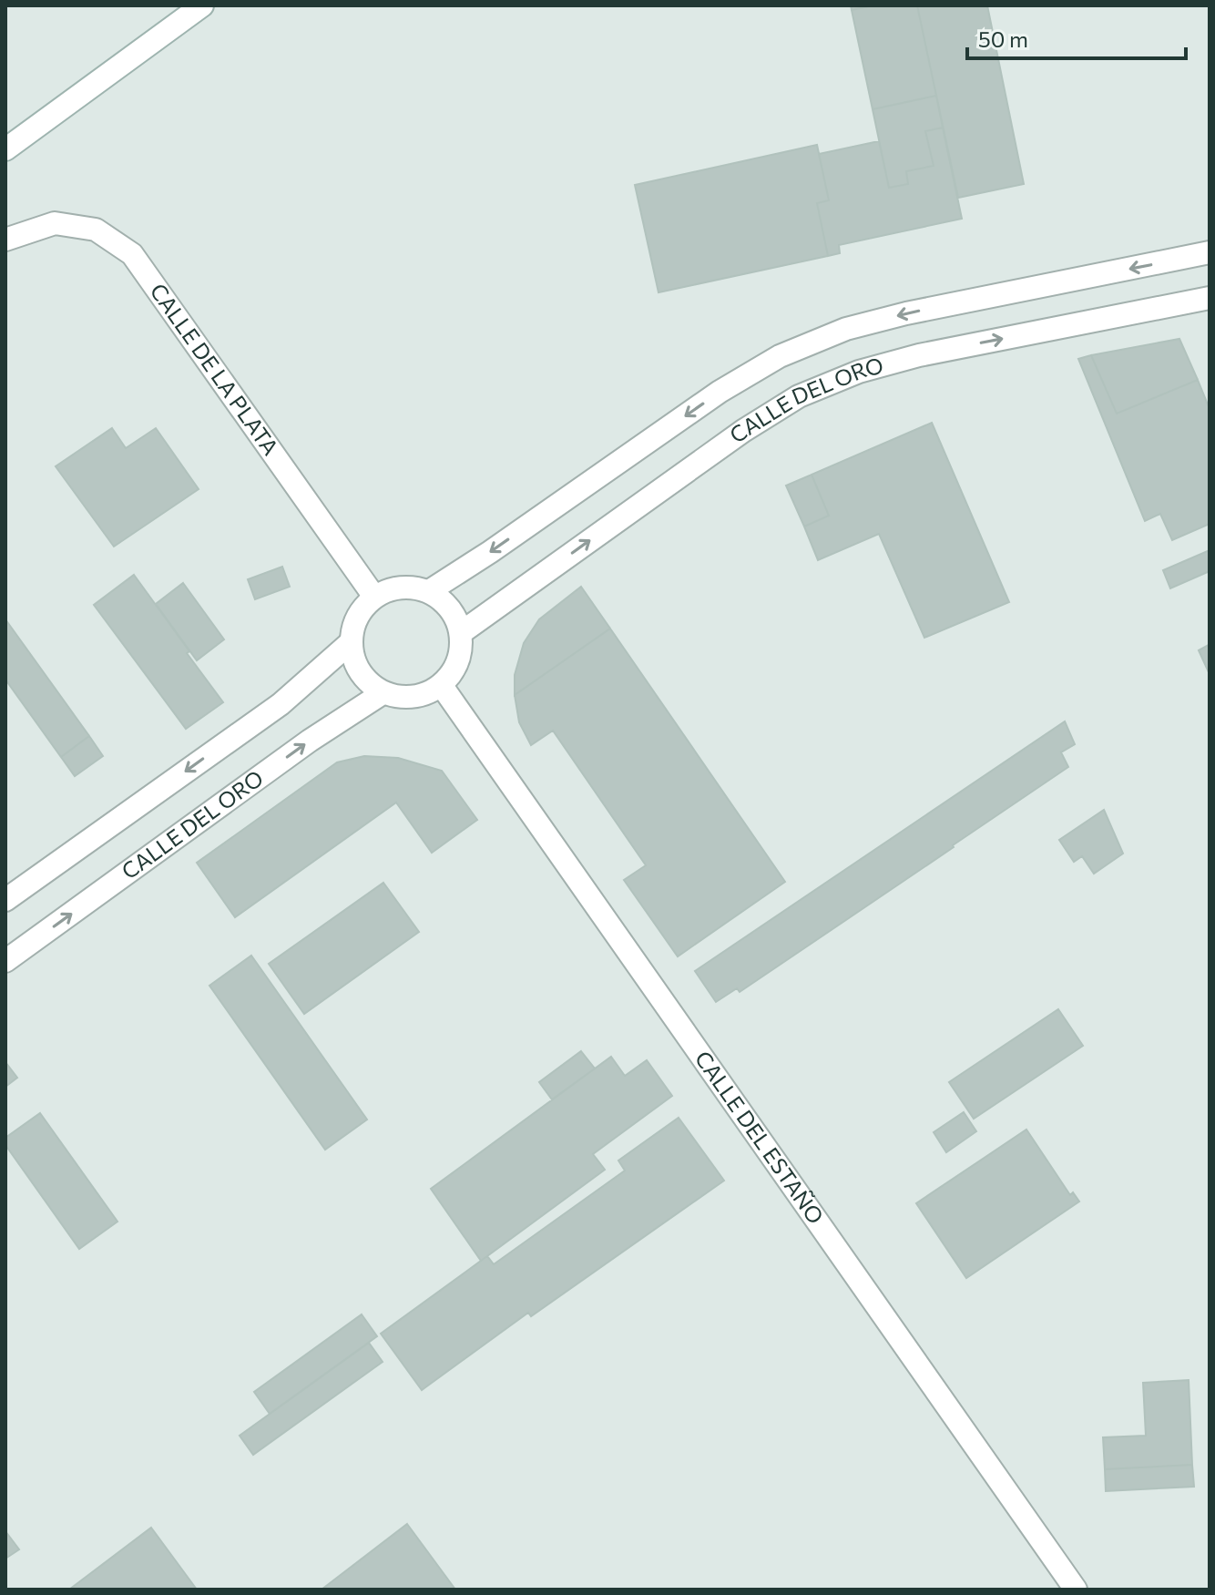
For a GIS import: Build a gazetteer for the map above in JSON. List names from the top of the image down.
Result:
{
  "streets": {
    "street": ["CALLE DE LA PLATA", "CALLE DEL ORO", "CALLE DEL ESTAÑO"]
  },
  "crossings": [
    ["CALLE DE LA PLATA", "CALLE DEL ORO"],
    ["CALLE DE LA PLATA", "CALLE DEL ESTAÑO"],
    ["CALLE DEL ORO", "CALLE DEL ESTAÑO"]
  ],
  "scale_bar": "50 m"
}
